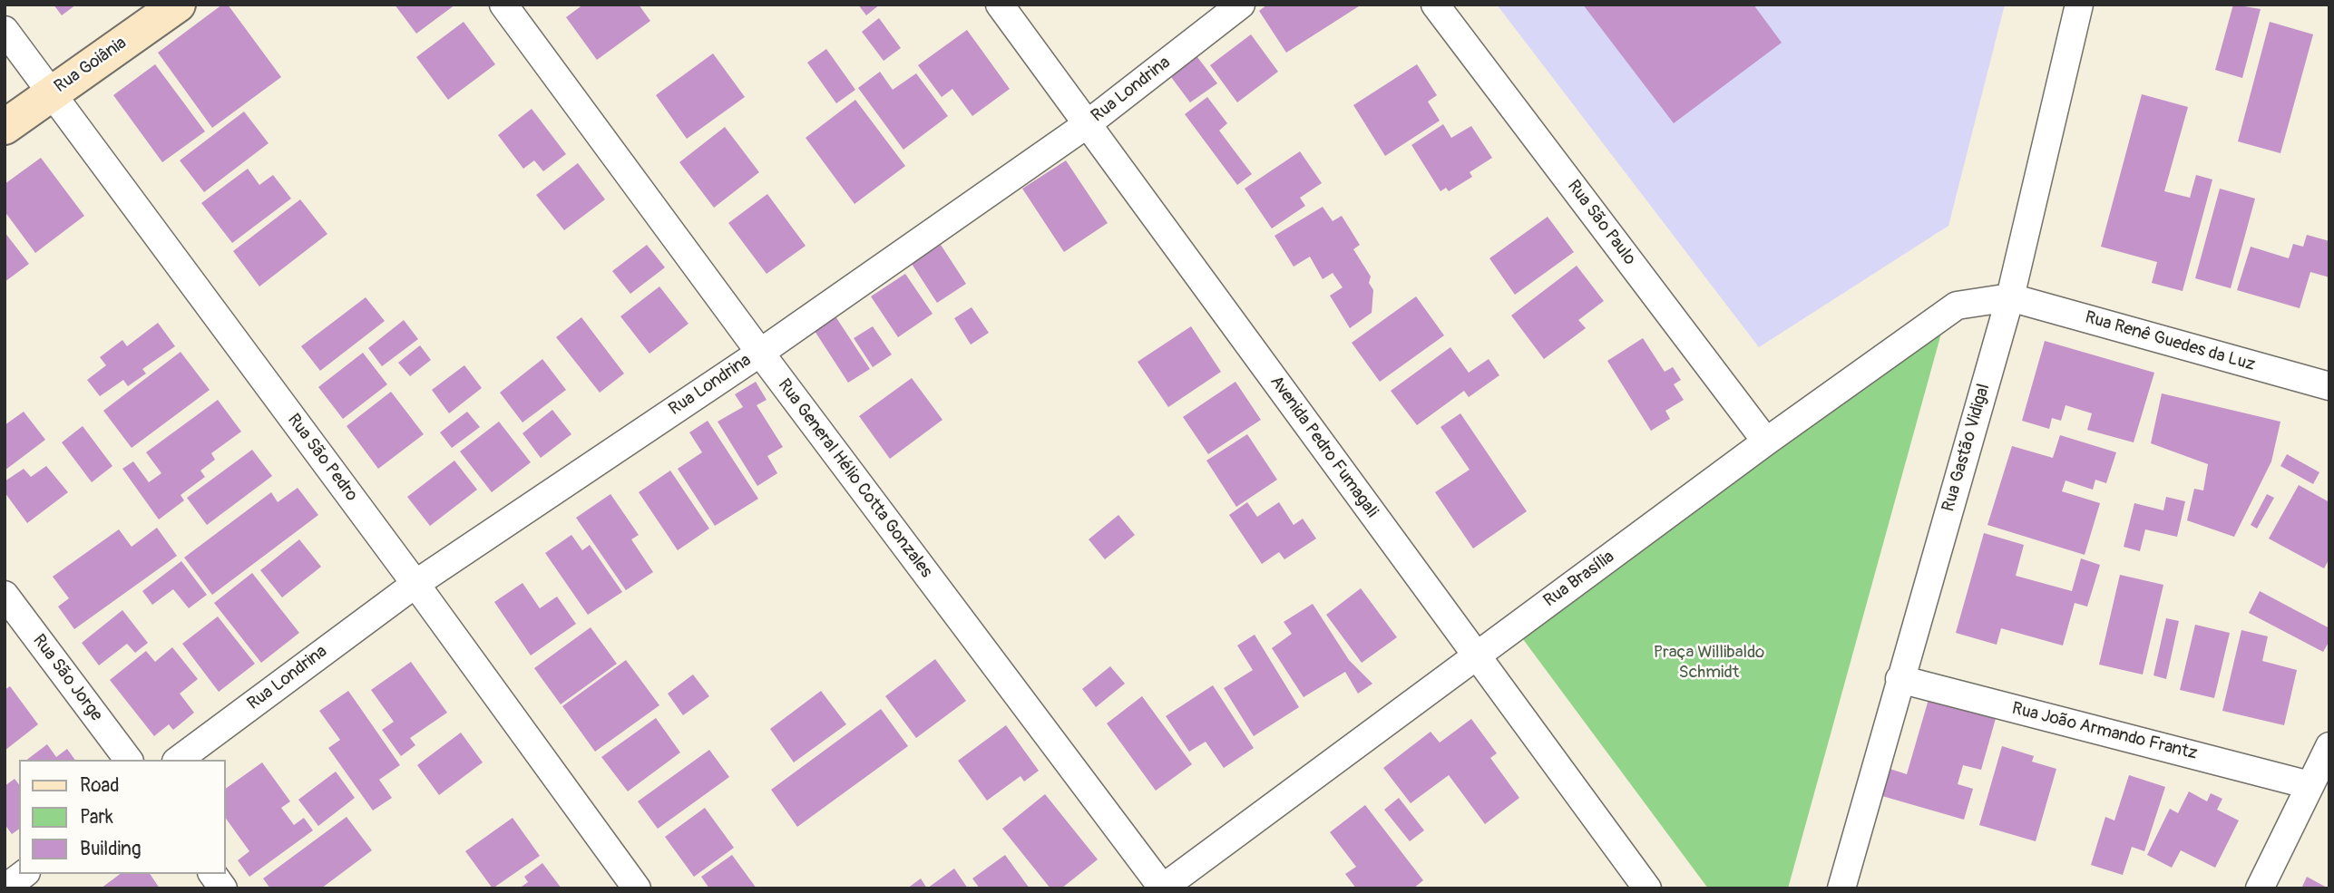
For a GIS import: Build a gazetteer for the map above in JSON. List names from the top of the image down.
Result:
{
  "streets": {
    "street": [
      "Rua Goiânia",
      "Rua Londrina",
      "Rua São Paulo",
      "Rua Renê Guedes da Luz",
      "Avenida Pedro Fumagali",
      "Rua Gastão Vidigal",
      "Rua São Pedro",
      "Rua General Hélio Cotta Gonzales",
      "Rua Brasília",
      "Rua São Jorge",
      "Rua João Armando Frantz"
    ]
  },
  "crossings": [
    ["Rua Goiânia", "Rua São Pedro"],
    ["Rua Londrina", "Avenida Pedro Fumagali"],
    ["Rua Londrina", "Rua São Pedro"],
    ["Rua Londrina", "Rua General Hélio Cotta Gonzales"],
    ["Rua São Paulo", "Rua Brasília"],
    ["Rua Renê Guedes da Luz", "Rua Gastão Vidigal"],
    ["Rua Renê Guedes da Luz", "Rua Brasília"],
    ["Avenida Pedro Fumagali", "Rua Brasília"],
    ["Rua Gastão Vidigal", "Rua Brasília"],
    ["Rua Gastão Vidigal", "Rua João Armando Frantz"],
    ["Rua General Hélio Cotta Gonzales", "Rua Brasília"]
  ],
  "parks": ["Praça Willibaldo Schmidt"],
  "legend": ["Road", "Park", "Building"]
}
